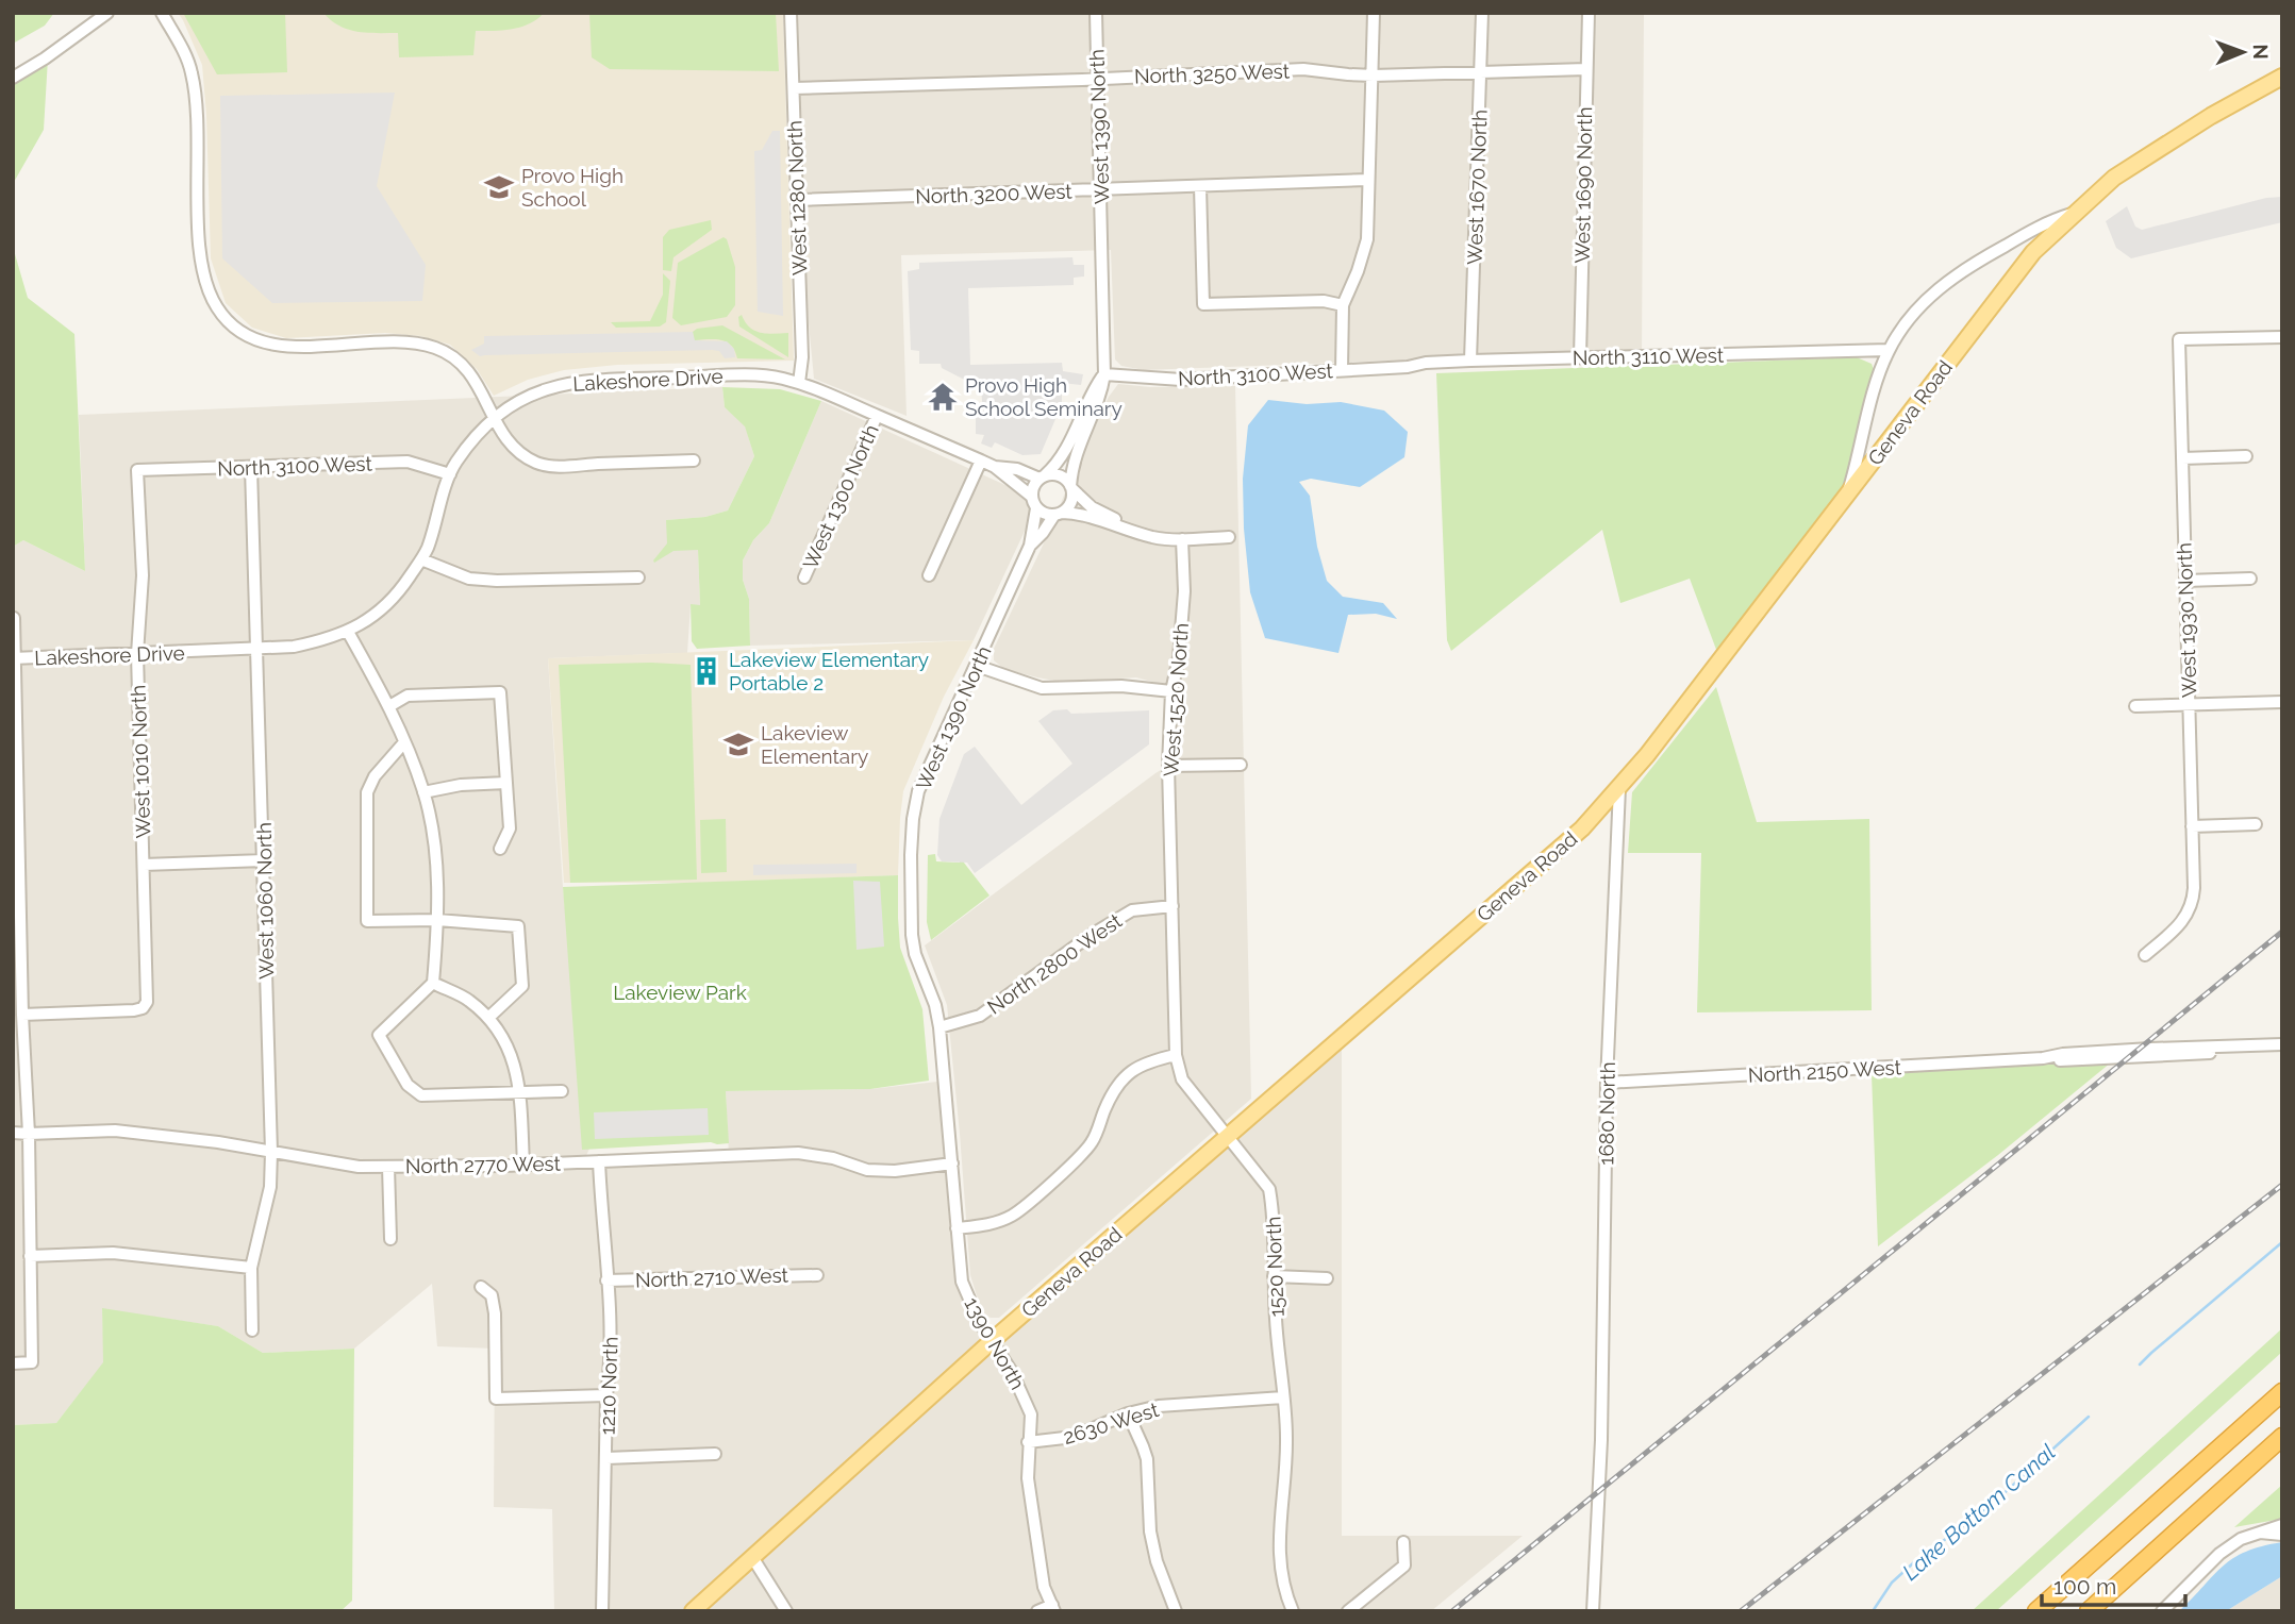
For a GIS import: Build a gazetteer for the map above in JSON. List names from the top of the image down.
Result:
{
  "streets": {
    "main road": ["Geneva Road"],
    "street": [
      "North 3250 West",
      "West 1390 North",
      "West 1690 North",
      "West 1670 North",
      "North 3200 West",
      "West 1280 North",
      "North 3110 West",
      "North 3100 West",
      "Lakeshore Drive",
      "West 1300 North",
      "West 1930 North",
      "West 1520 North",
      "West 1010 North",
      "West 1060 North",
      "North 2800 West",
      "North 2150 West",
      "1680 North",
      "North 2770 West",
      "1520 North",
      "North 2710 West",
      "1390 North",
      "1210 North",
      "2630 West"
    ]
  },
  "crossings": [
    ["North 3250 West", "West 1390 North"],
    ["North 3250 West", "West 1690 North"],
    ["North 3250 West", "West 1670 North"],
    ["North 3250 West", "West 1280 North"],
    ["West 1390 North", "North 3200 West"],
    ["West 1390 North", "North 3100 West"],
    ["West 1390 North", "Lakeshore Drive"],
    ["West 1390 North", "North 2800 West"],
    ["West 1390 North", "1390 North"],
    ["West 1690 North", "North 3110 West"],
    ["West 1670 North", "North 3110 West"],
    ["North 3200 West", "West 1280 North"],
    ["West 1280 North", "Lakeshore Drive"],
    ["North 3110 West", "North 3100 West"],
    ["North 3100 West", "Lakeshore Drive"],
    ["North 3100 West", "West 1010 North"],
    ["North 3100 West", "West 1060 North"],
    ["Lakeshore Drive", "West 1300 North"],
    ["Lakeshore Drive", "West 1010 North"],
    ["Lakeshore Drive", "West 1060 North"],
    ["Geneva Road", "1680 North"],
    ["Geneva Road", "1520 North"],
    ["Geneva Road", "1390 North"],
    ["West 1520 North", "North 2800 West"],
    ["West 1520 North", "1520 North"],
    ["West 1060 North", "North 2770 West"],
    ["North 2800 West", "1520 North"],
    ["North 2800 West", "1390 North"],
    ["North 2150 West", "1680 North"],
    ["North 2770 West", "1390 North"],
    ["North 2770 West", "1210 North"],
    ["1520 North", "2630 West"],
    ["North 2710 West", "1210 North"],
    ["1390 North", "2630 West"]
  ],
  "water": ["Lake Bottom Canal"],
  "parks": ["Lakeview Park"],
  "places": {
    "school or university": ["Provo High School", "Lakeview Elementary"],
    "temple": ["Provo High School Seminary"],
    "building": ["Lakeview Elementary Portable 2"]
  },
  "scale_bar": "100 m",
  "north": "right"
}
